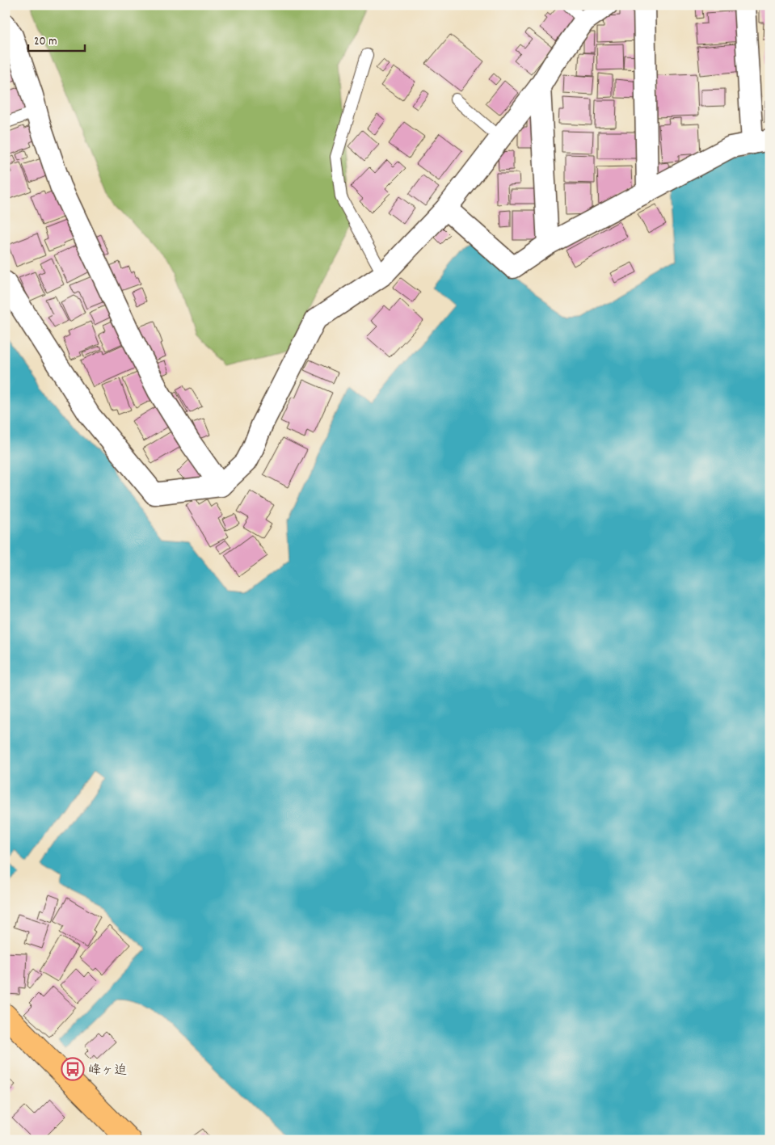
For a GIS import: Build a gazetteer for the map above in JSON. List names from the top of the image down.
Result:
{
  "places": {
    "bus stop": ["峰ヶ迫"]
  },
  "scale_bar": "20 m"
}
